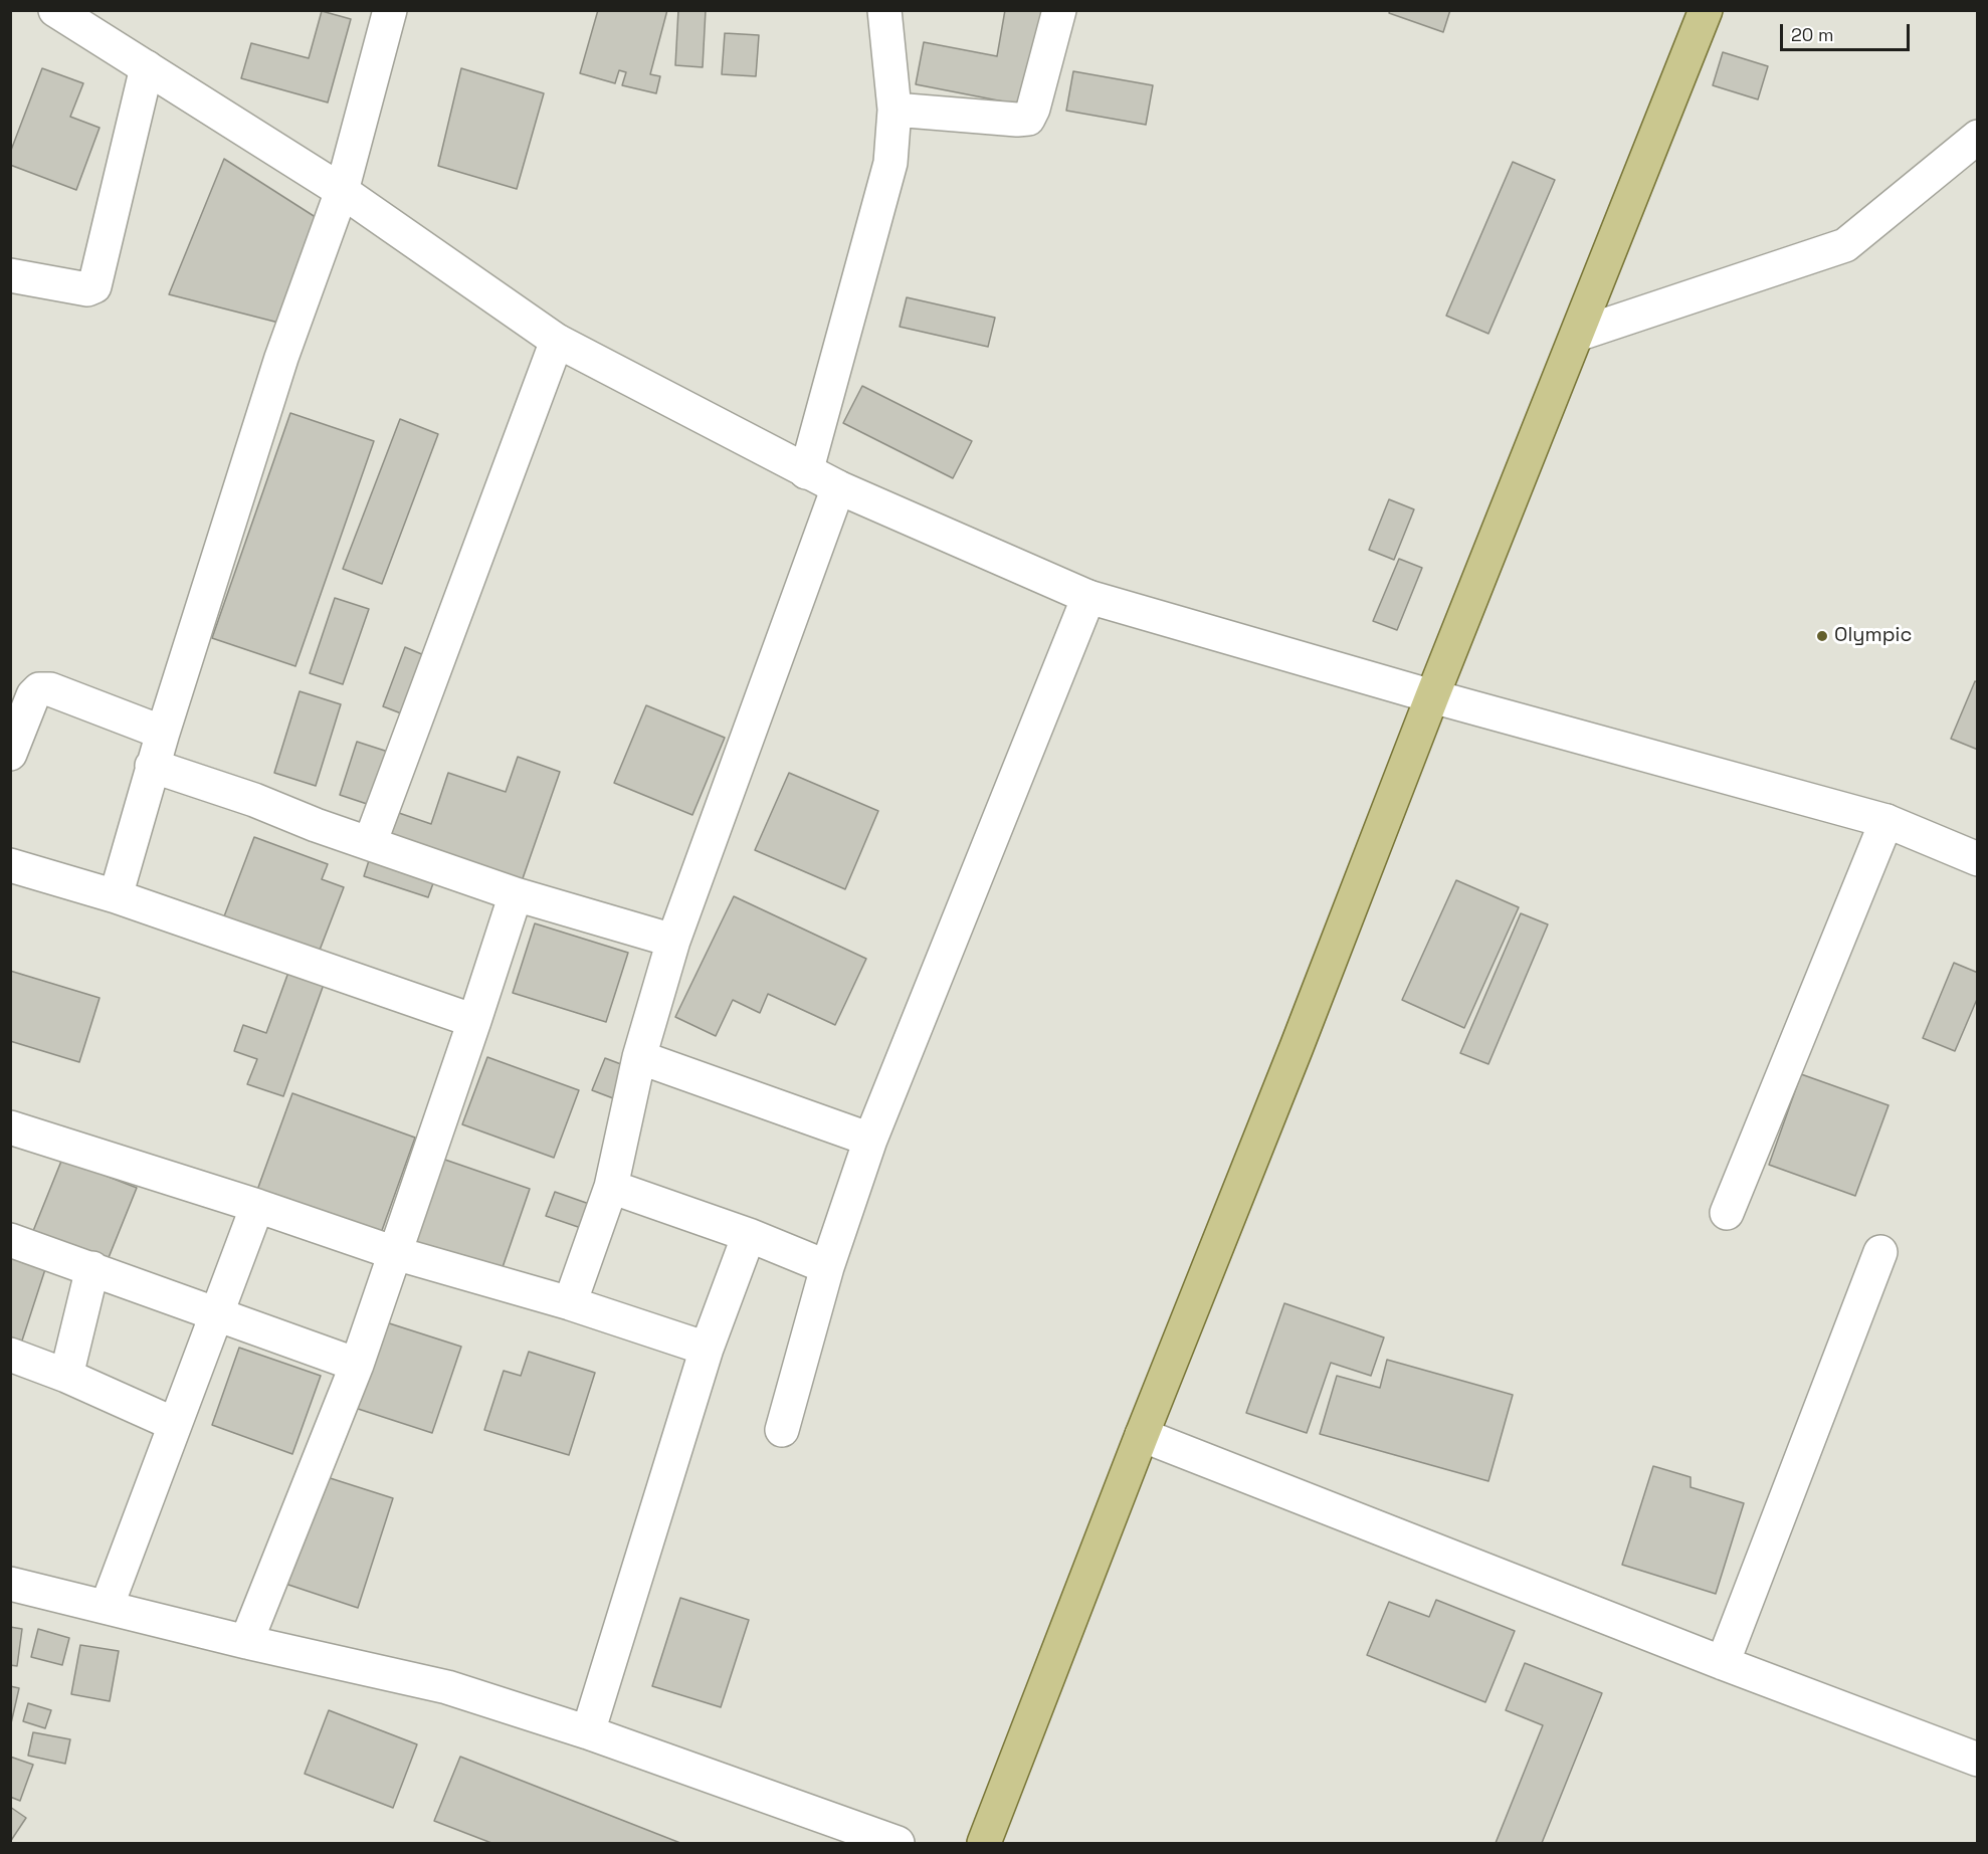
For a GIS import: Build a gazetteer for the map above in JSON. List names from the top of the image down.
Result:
{
  "places": ["Olympic"],
  "scale_bar": "20 m"
}
